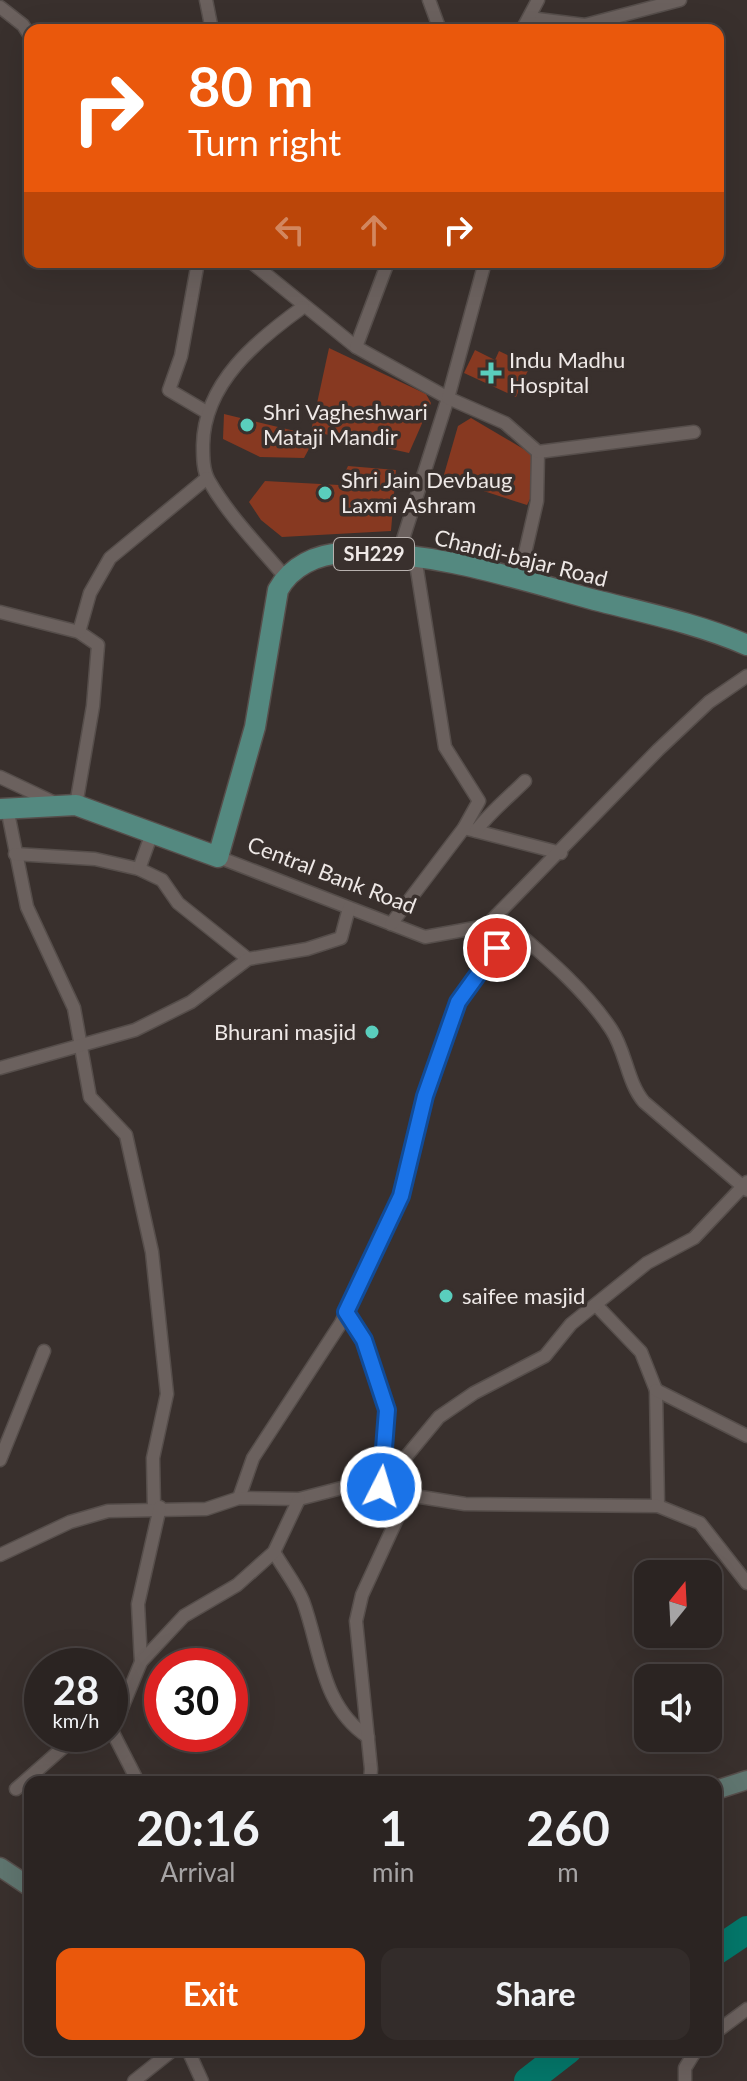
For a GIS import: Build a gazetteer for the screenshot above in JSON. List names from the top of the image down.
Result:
{
  "streets": {
    "main road": ["SH229", "Chandi-bajar Road", "Central Bank Road"]
  },
  "places": {
    "health": ["Indu Madhu Hospital"],
    "other": [
      "Shri Vagheshwari Mataji Mandir",
      "Shri Jain Devbaug Laxmi Ashram",
      "Bhurani masjid",
      "saifee masjid"
    ]
  },
  "north": "top",
  "page": {
    "turn": ["80 m", "Turn right"],
    "speed": "28 km/h",
    "limit": "30",
    "eta": [
      "20:16",
      "Arrival",
      "1",
      "min",
      "260",
      "m"
    ],
    "buttons": ["Exit", "Share"]
  }
}
